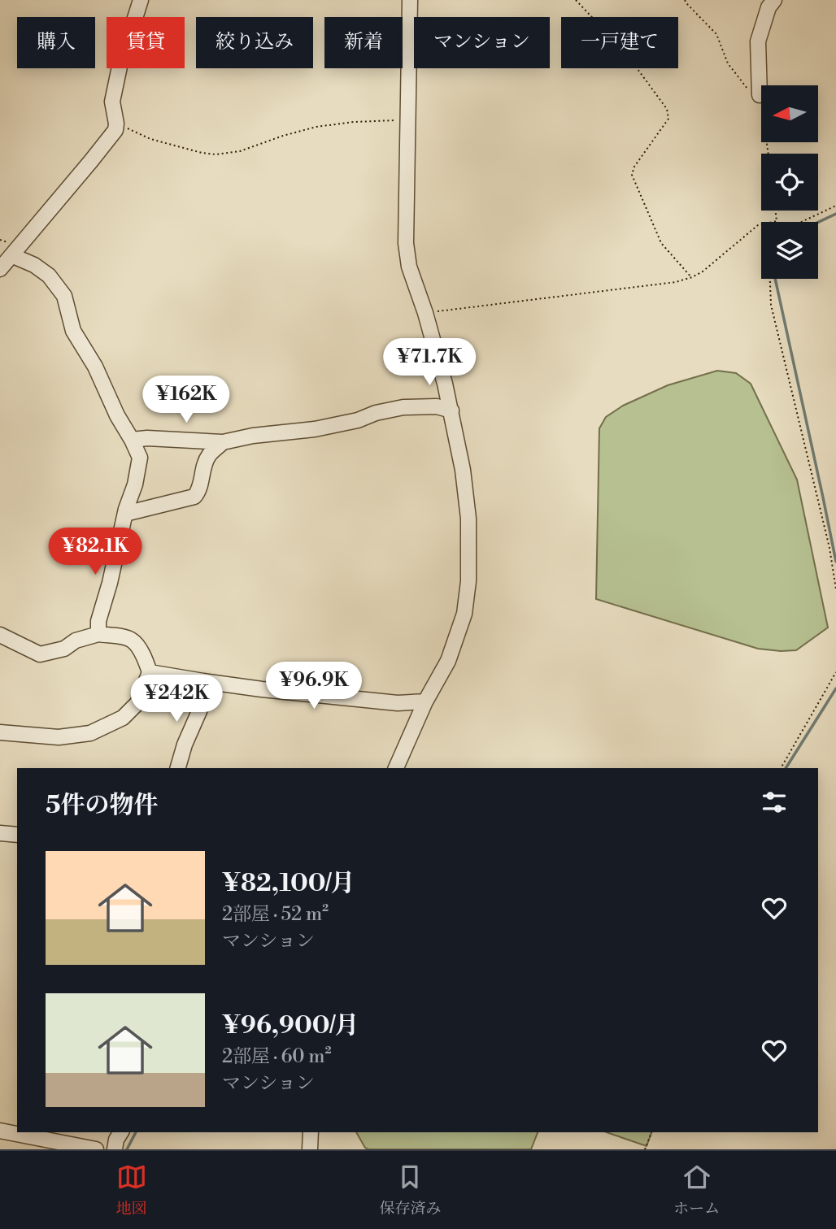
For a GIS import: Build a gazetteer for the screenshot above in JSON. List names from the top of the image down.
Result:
{
  "north": "left",
  "page": {
    "chip": [
      "購入",
      "賃貸",
      "絞り込み",
      "新着",
      "マンション",
      "一戸建て"
    ],
    "price": [
      "¥71.7K",
      "¥162K",
      "¥82.1K",
      "¥96.9K",
      "¥242K"
    ],
    "heading": "5件の物件",
    "list": [
      {
        "name": "¥82,100/月",
        "note": "2部屋 · 52 m² · マンション"
      },
      {
        "name": "¥96,900/月",
        "note": "2部屋 · 60 m² · マンション"
      }
    ],
    "tabs": ["地図", "保存済み", "ホーム"]
  }
}
